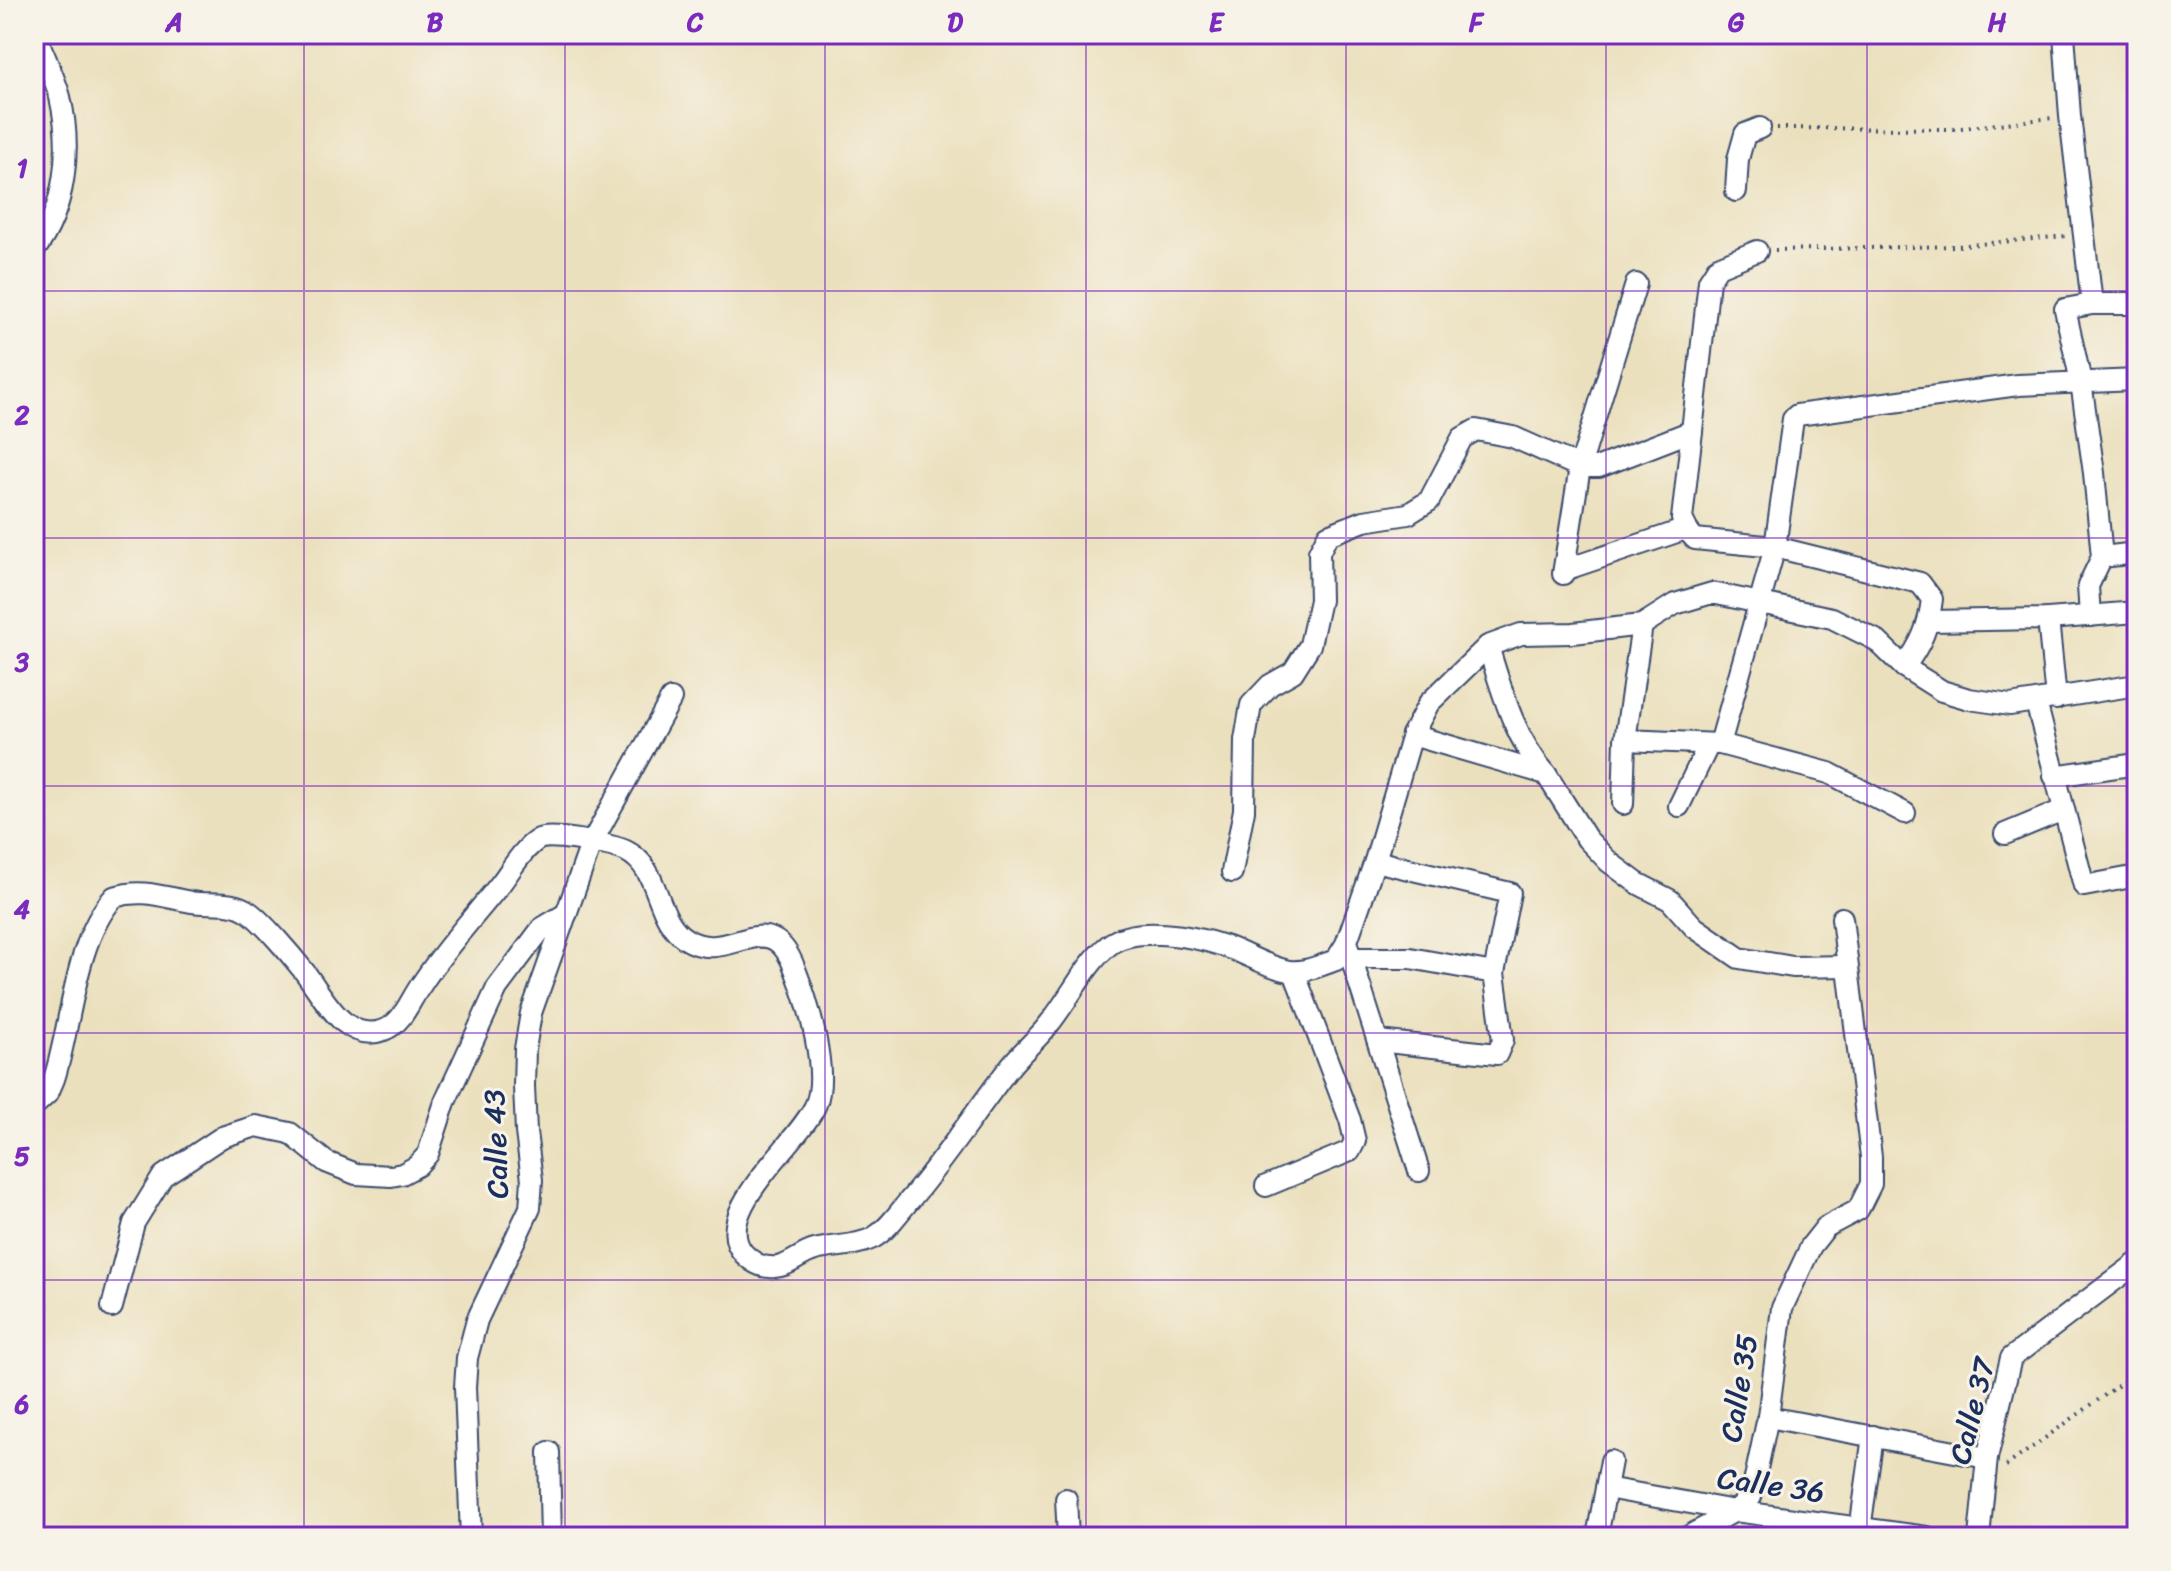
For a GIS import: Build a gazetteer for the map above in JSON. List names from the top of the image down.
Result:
{
  "streets": {
    "street": [
      "Calle 43",
      "Calle 35",
      "Calle 37",
      "Calle 36"
    ]
  },
  "crossings": [
    ["Calle 35", "Calle 36"]
  ],
  "grid": {
    "columns": [
      "A",
      "B",
      "C",
      "D",
      "E",
      "F",
      "G",
      "H"
    ],
    "rows": [
      "1",
      "2",
      "3",
      "4",
      "5",
      "6"
    ]
  }
}
